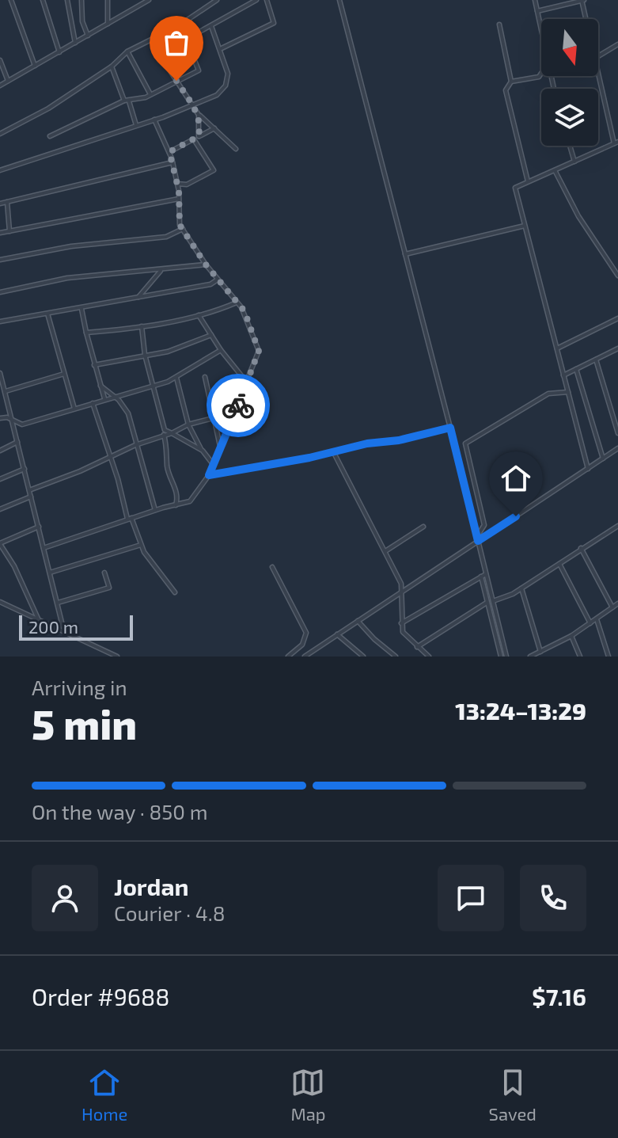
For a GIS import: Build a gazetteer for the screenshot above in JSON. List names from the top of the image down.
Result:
{
  "scale_bar": "200 m",
  "north": "bottom",
  "page": {
    "scale": "200 m",
    "heading": ["5 min", "Arriving in", "13:24–13:29"],
    "panel": [
      "Jordan",
      "Courier · 4.8",
      "Order #9688",
      "$7.16"
    ],
    "bar": "On the way · 850 m",
    "tabs": ["Home", "Map", "Saved"]
  }
}
